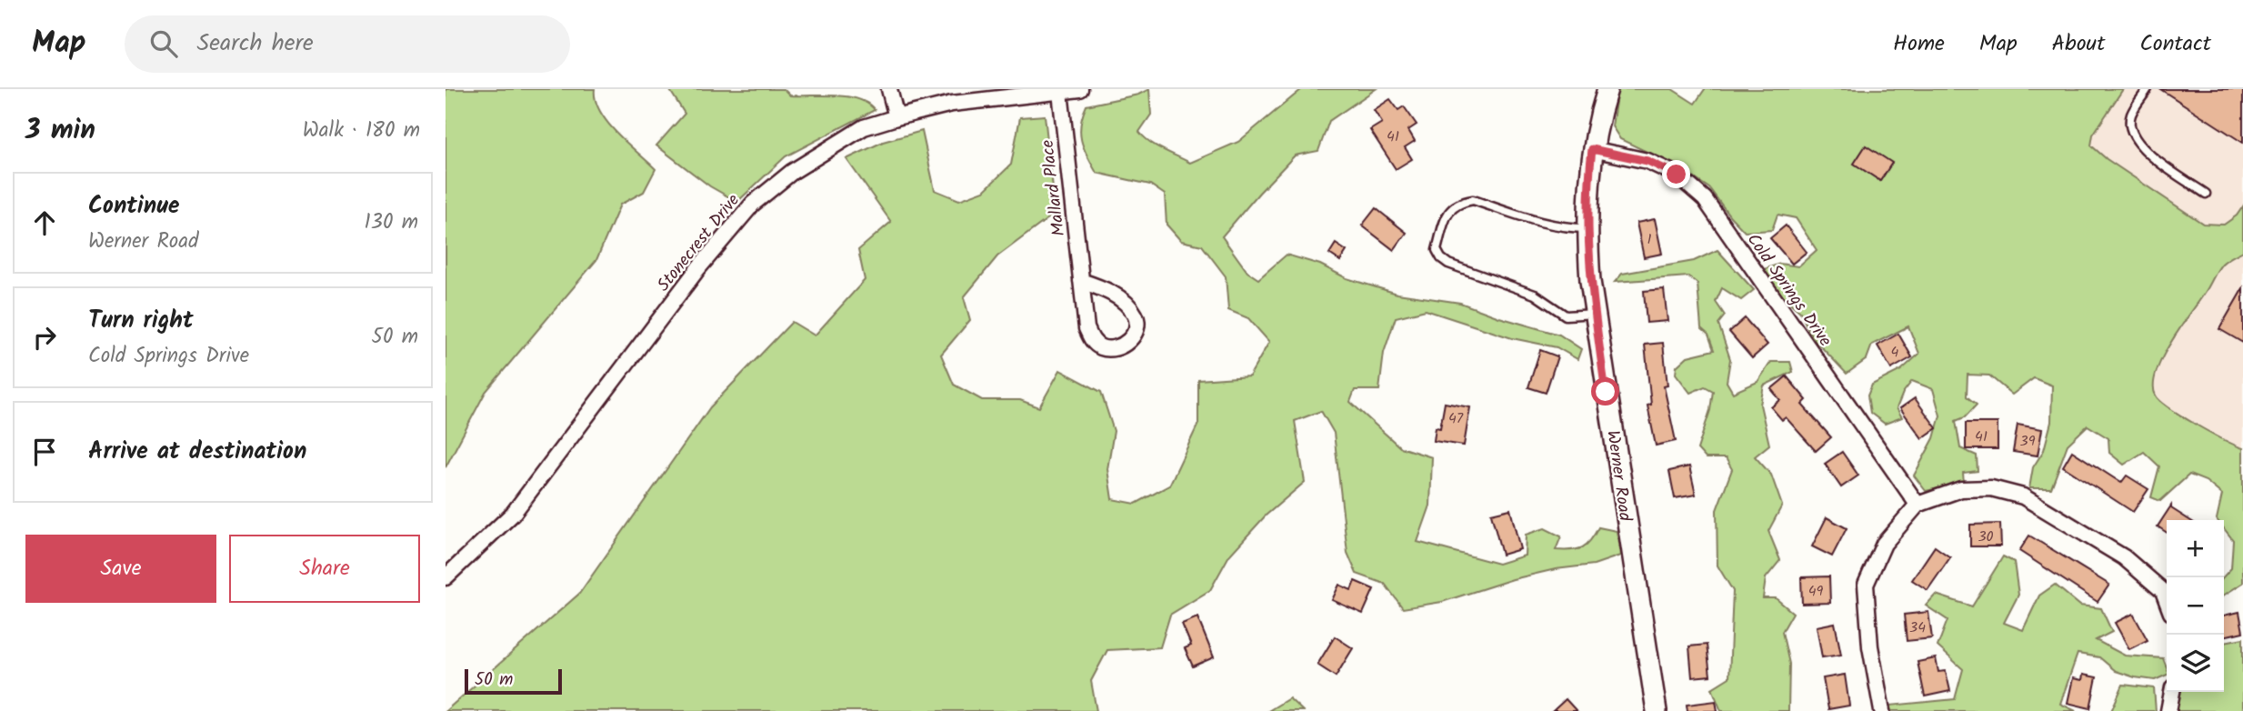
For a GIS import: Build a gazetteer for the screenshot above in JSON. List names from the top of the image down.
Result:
{
  "streets": {
    "street": [
      "Mallard Place",
      "Stonecrest Drive",
      "Cold Springs Drive",
      "Werner Road"
    ]
  },
  "crossings": [
    ["Mallard Place", "Stonecrest Drive"],
    ["Cold Springs Drive", "Werner Road"]
  ],
  "house_numbers": [
    "41",
    "1",
    "4",
    "47",
    "41",
    "39",
    "30",
    "49",
    "34"
  ],
  "scale_bar": "50 m",
  "page": {
    "header": "Map",
    "search": "Search here",
    "nav": [
      "Home",
      "Map",
      "About",
      "Contact"
    ],
    "heading": ["3 min", "Walk · 180 m"],
    "list": [
      ["Continue", "Werner Road", "130 m"],
      ["Turn right", "Cold Springs Drive", "50 m"],
      "Arrive at destination"
    ],
    "buttons": ["Save", "Share"],
    "map_buttons": ["+", "−"],
    "scale": "50 m"
  }
}
